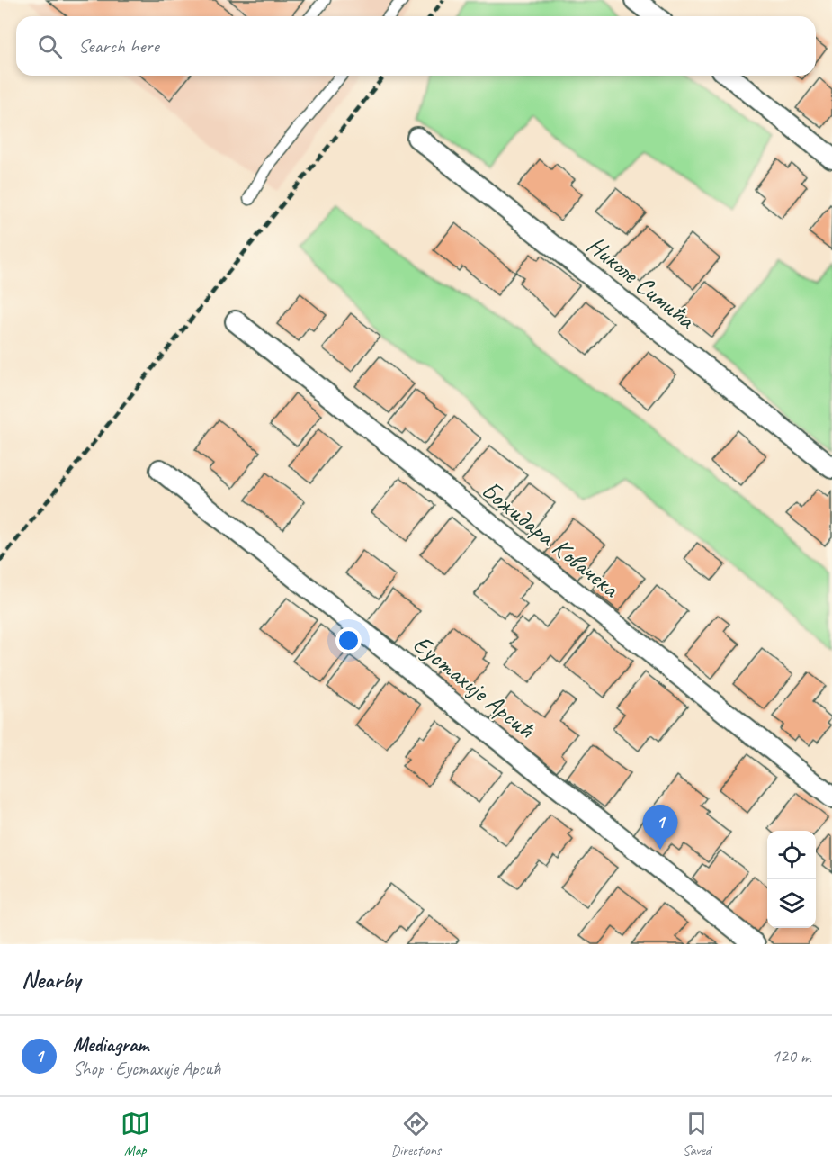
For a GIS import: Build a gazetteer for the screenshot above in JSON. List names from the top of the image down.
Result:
{
  "streets": {
    "street": ["Николе Симића", "Божидара Ковачека", "Еустахије Арсић"]
  },
  "page": {
    "search": "Search here",
    "pins": "1",
    "heading": "Nearby",
    "list": [
      {
        "mark": "1",
        "name": "Mediagram",
        "note": "Shop · Еустахије Арсић",
        "value": "120 m"
      }
    ],
    "nav": ["Map", "Directions", "Saved"]
  }
}
